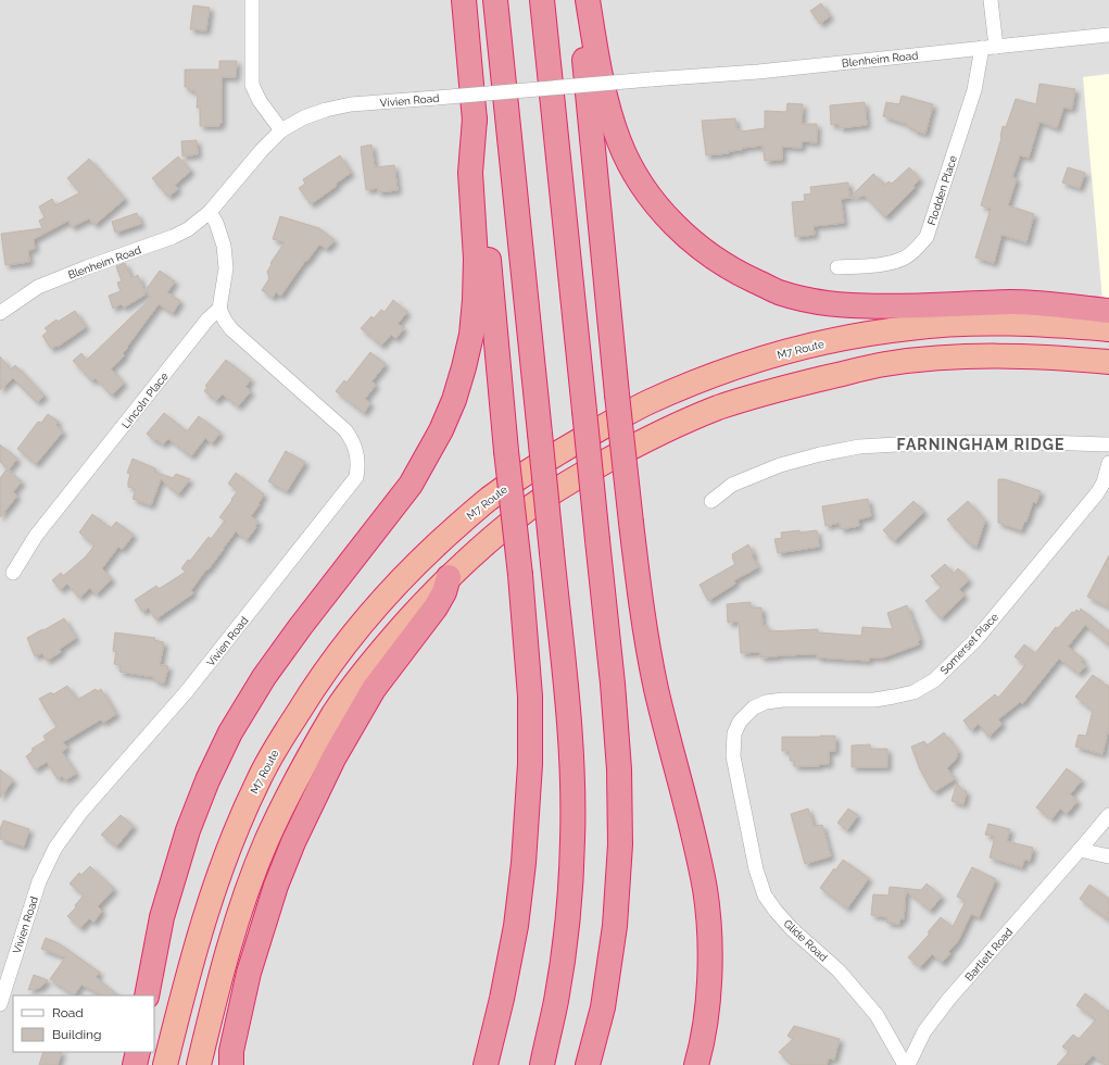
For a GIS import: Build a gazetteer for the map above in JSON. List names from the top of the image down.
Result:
{
  "streets": {
    "highway": ["M7 Route"],
    "street": [
      "Blenheim Road",
      "Vivien Road",
      "Flodden Place",
      "Lincoln Place",
      "Somerset Place",
      "Glide Road",
      "Bartlett Road"
    ]
  },
  "crossings": [
    ["Blenheim Road", "Vivien Road"],
    ["Blenheim Road", "Flodden Place"],
    ["Vivien Road", "Lincoln Place"],
    ["Somerset Place", "Glide Road"],
    ["Glide Road", "Bartlett Road"]
  ],
  "districts": ["FARNINGHAM RIDGE"],
  "legend": ["Road", "Building"]
}
